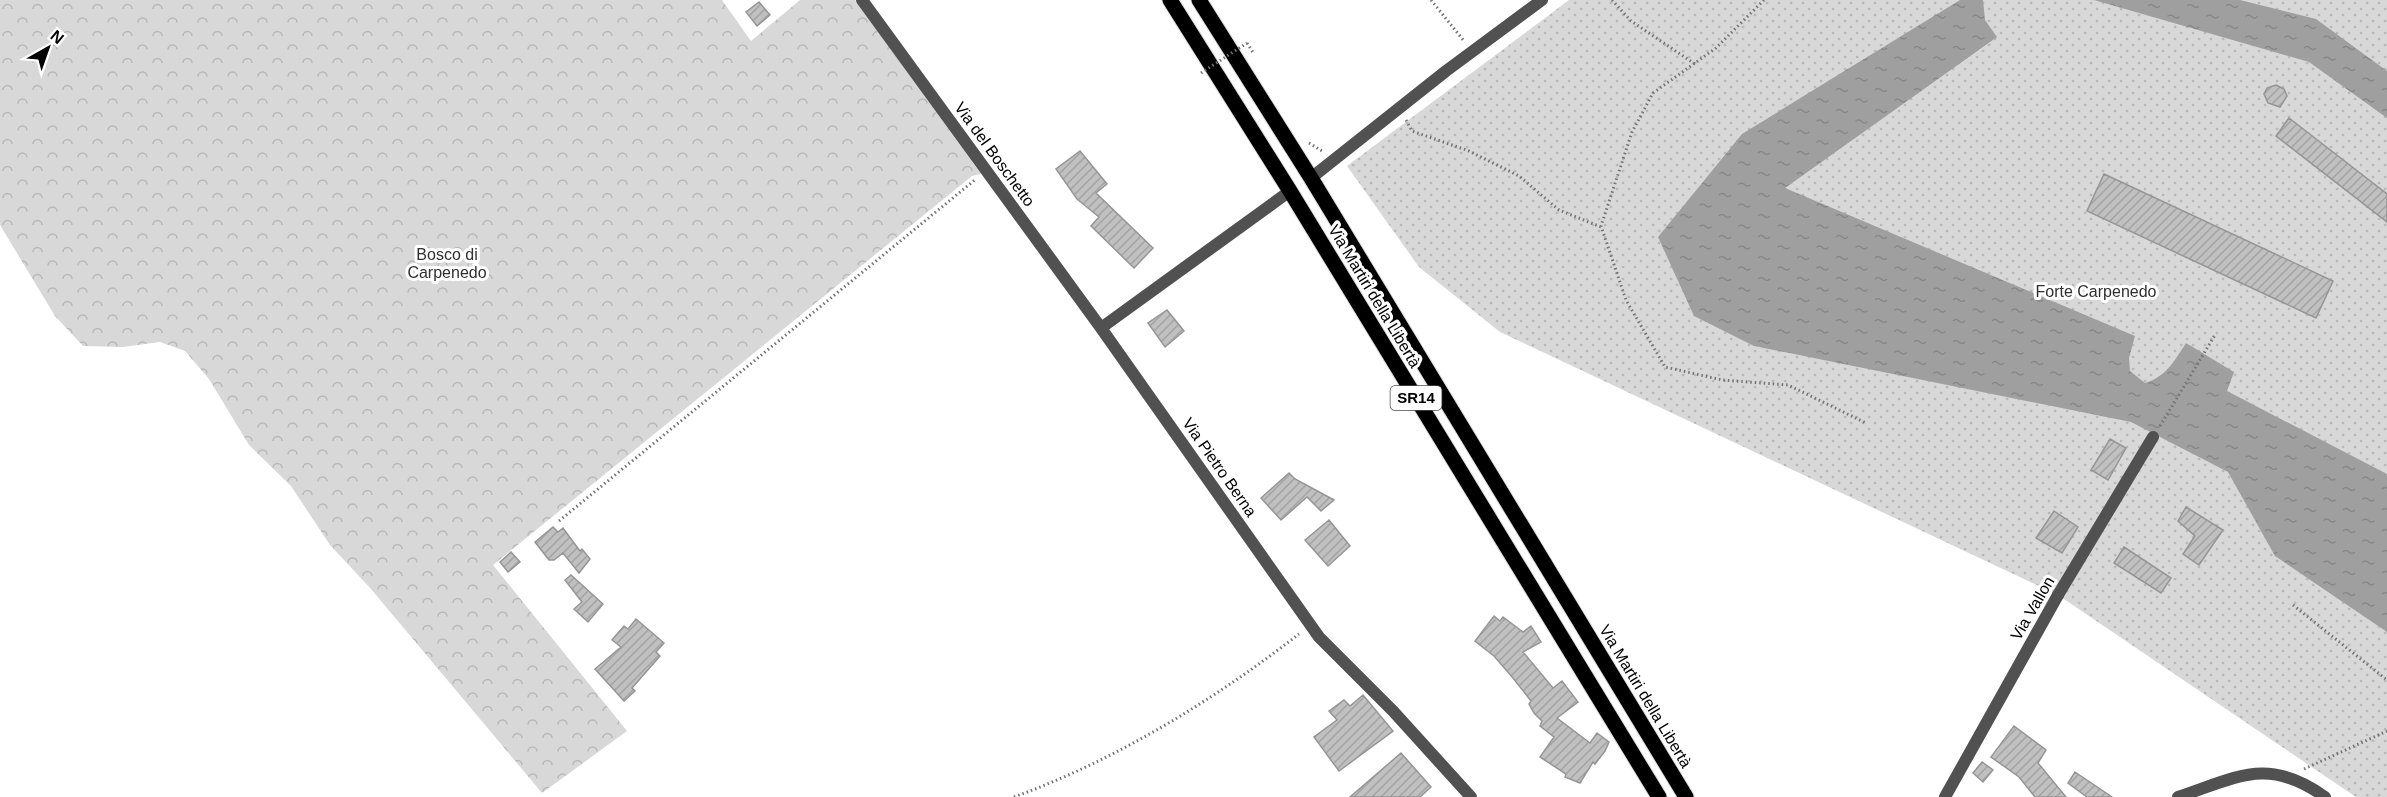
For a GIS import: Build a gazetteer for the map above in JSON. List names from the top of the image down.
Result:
{
  "streets": {
    "main road": ["Via Martiri della Libertà", "SR14"],
    "street": ["Via del Boschetto", "Via Pietro Berna", "Via Vallon"]
  },
  "crossings": [
    ["Via del Boschetto", "Via Pietro Berna"]
  ],
  "parks": ["Bosco di Carpenedo", "Forte Carpenedo"],
  "north": "top right"
}
